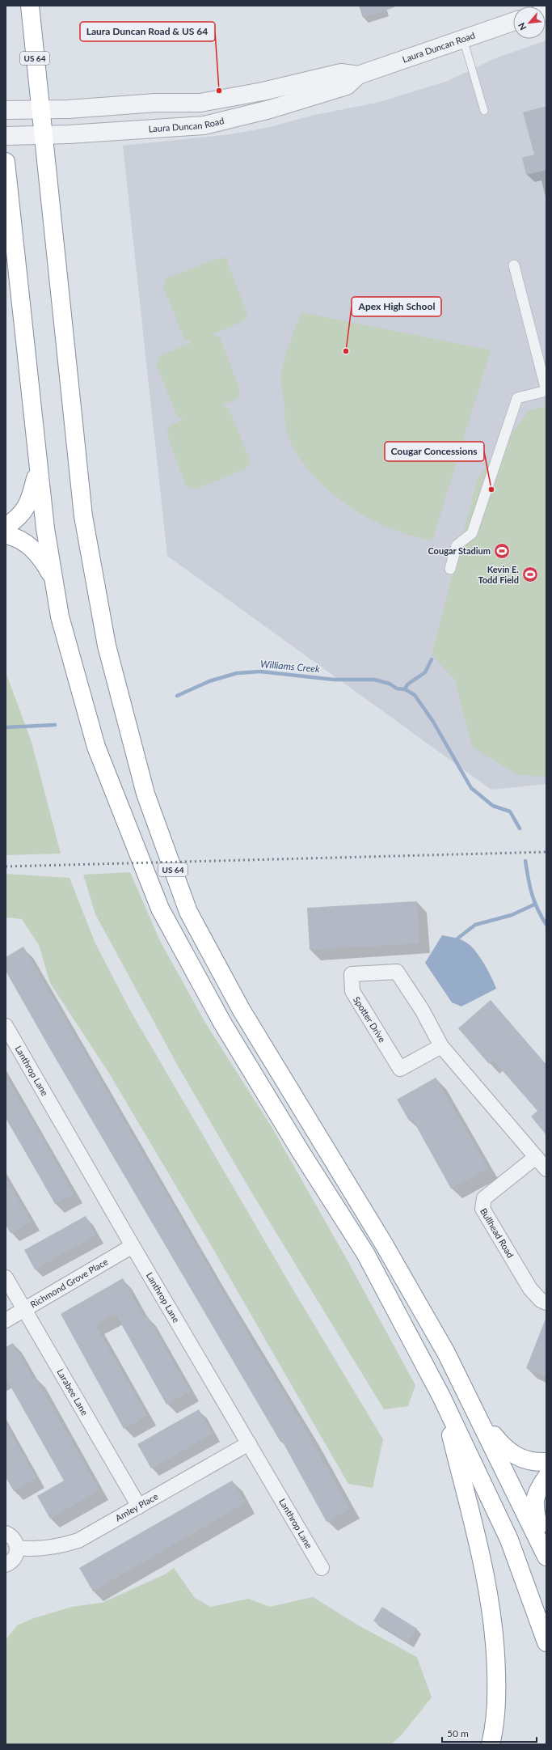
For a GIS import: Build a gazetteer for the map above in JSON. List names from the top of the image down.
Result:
{
  "streets": {
    "highway": ["US 64"],
    "street": [
      "Laura Duncan Road",
      "Spotter Drive",
      "Lanthrop Lane",
      "Bullhead Road",
      "Richmond Grove Place",
      "Larabee Lane",
      "Amley Place"
    ]
  },
  "crossings": [
    ["Laura Duncan Road", "US 64"],
    ["Spotter Drive", "Bullhead Road"],
    ["Lanthrop Lane", "Richmond Grove Place"],
    ["Lanthrop Lane", "Amley Place"],
    ["Richmond Grove Place", "Larabee Lane"],
    ["Larabee Lane", "Amley Place"]
  ],
  "water": ["Williams Creek"],
  "places": {
    "other": ["Laura Duncan Road & US 64", "Apex High School", "Cougar Concessions"],
    "sports": ["Cougar Stadium", "Kevin E. Todd Field"]
  },
  "scale_bar": "50 m",
  "north": "bottom left"
}
